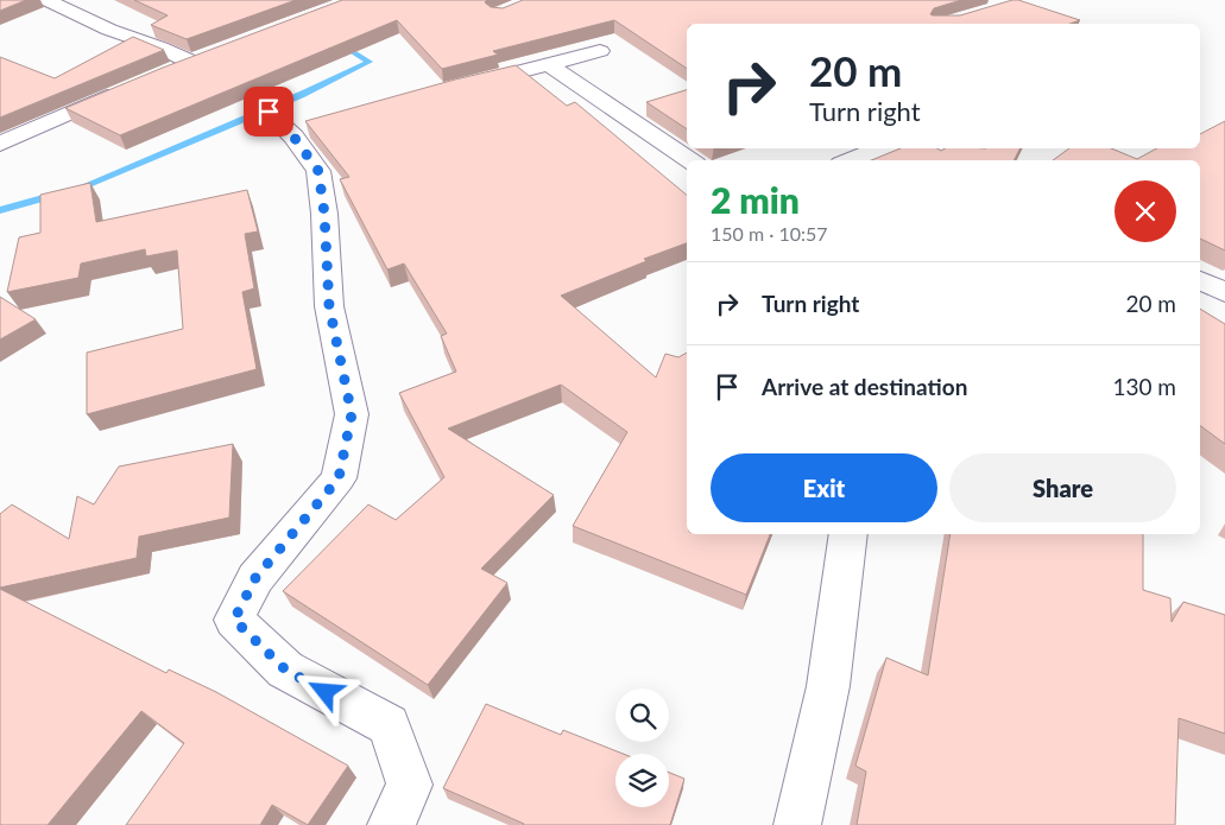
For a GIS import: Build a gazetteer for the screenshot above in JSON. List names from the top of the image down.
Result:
{
  "page": {
    "turn": ["20 m", "Turn right"],
    "heading": ["2 min", "150 m · 10:57"],
    "list": [
      {
        "name": "Turn right",
        "value": "20 m"
      },
      {
        "name": "Arrive at destination",
        "value": "130 m"
      }
    ],
    "buttons": ["Exit", "Share"]
  }
}
